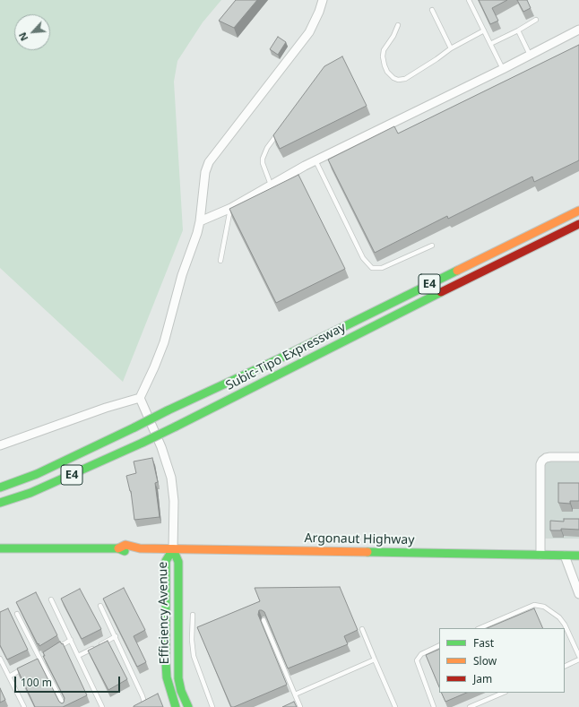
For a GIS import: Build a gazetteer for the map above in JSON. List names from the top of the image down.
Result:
{
  "streets": {
    "main road": [
      "E4",
      "Subic-Tipo Expressway",
      "Argonaut Highway",
      "Efficiency Avenue"
    ]
  },
  "crossings": [
    ["Argonaut Highway", "Efficiency Avenue"]
  ],
  "legend": ["Fast", "Slow", "Jam"],
  "scale_bar": "100 m",
  "north": "bottom left"
}
